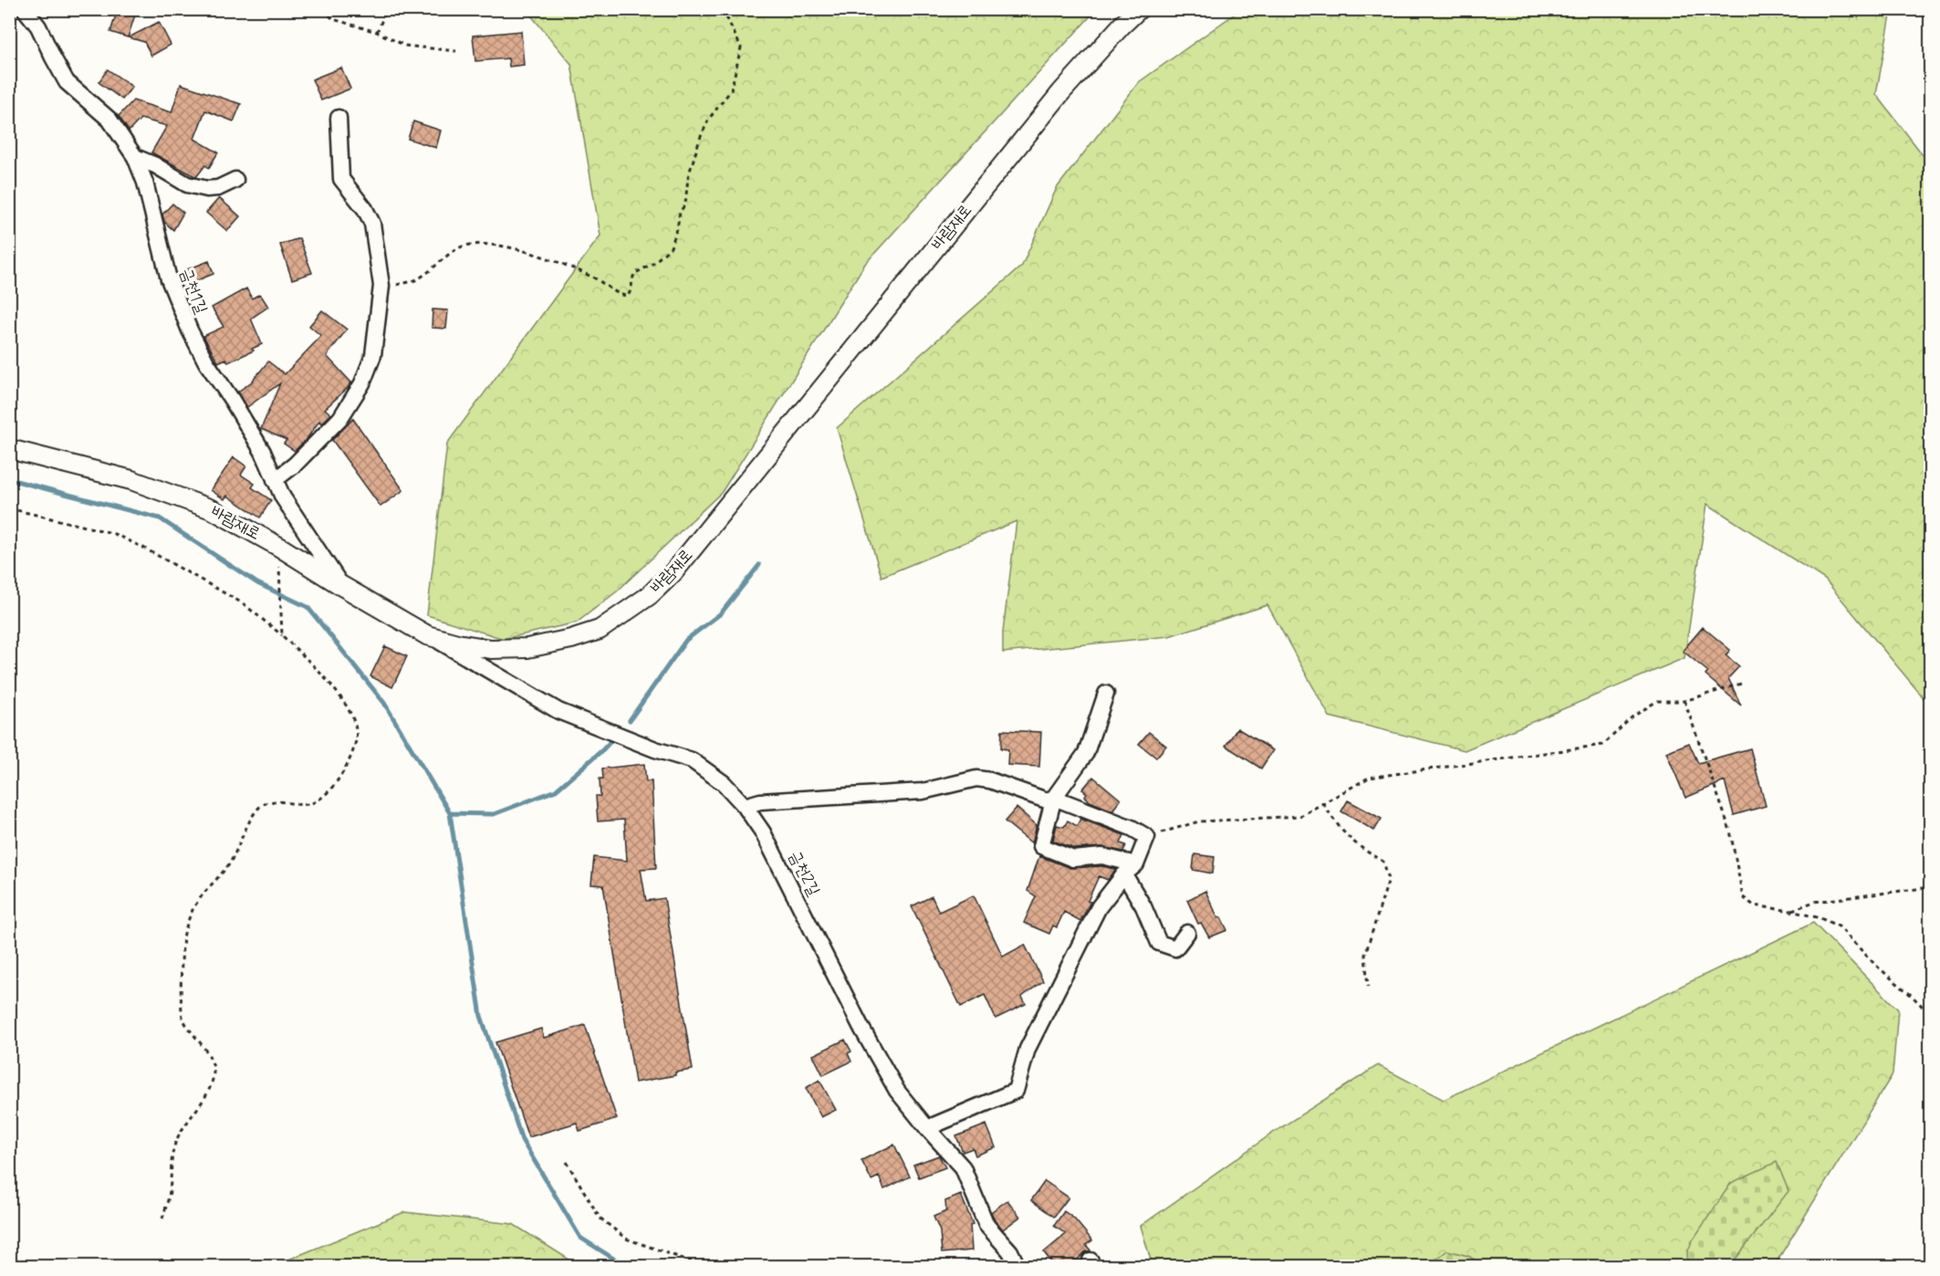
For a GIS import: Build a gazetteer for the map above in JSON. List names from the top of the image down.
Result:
{
  "streets": {
    "street": ["바람재로", "금천1길", "금천2길"]
  },
  "crossings": [
    ["바람재로", "금천1길"],
    ["바람재로", "금천2길"]
  ]
}
